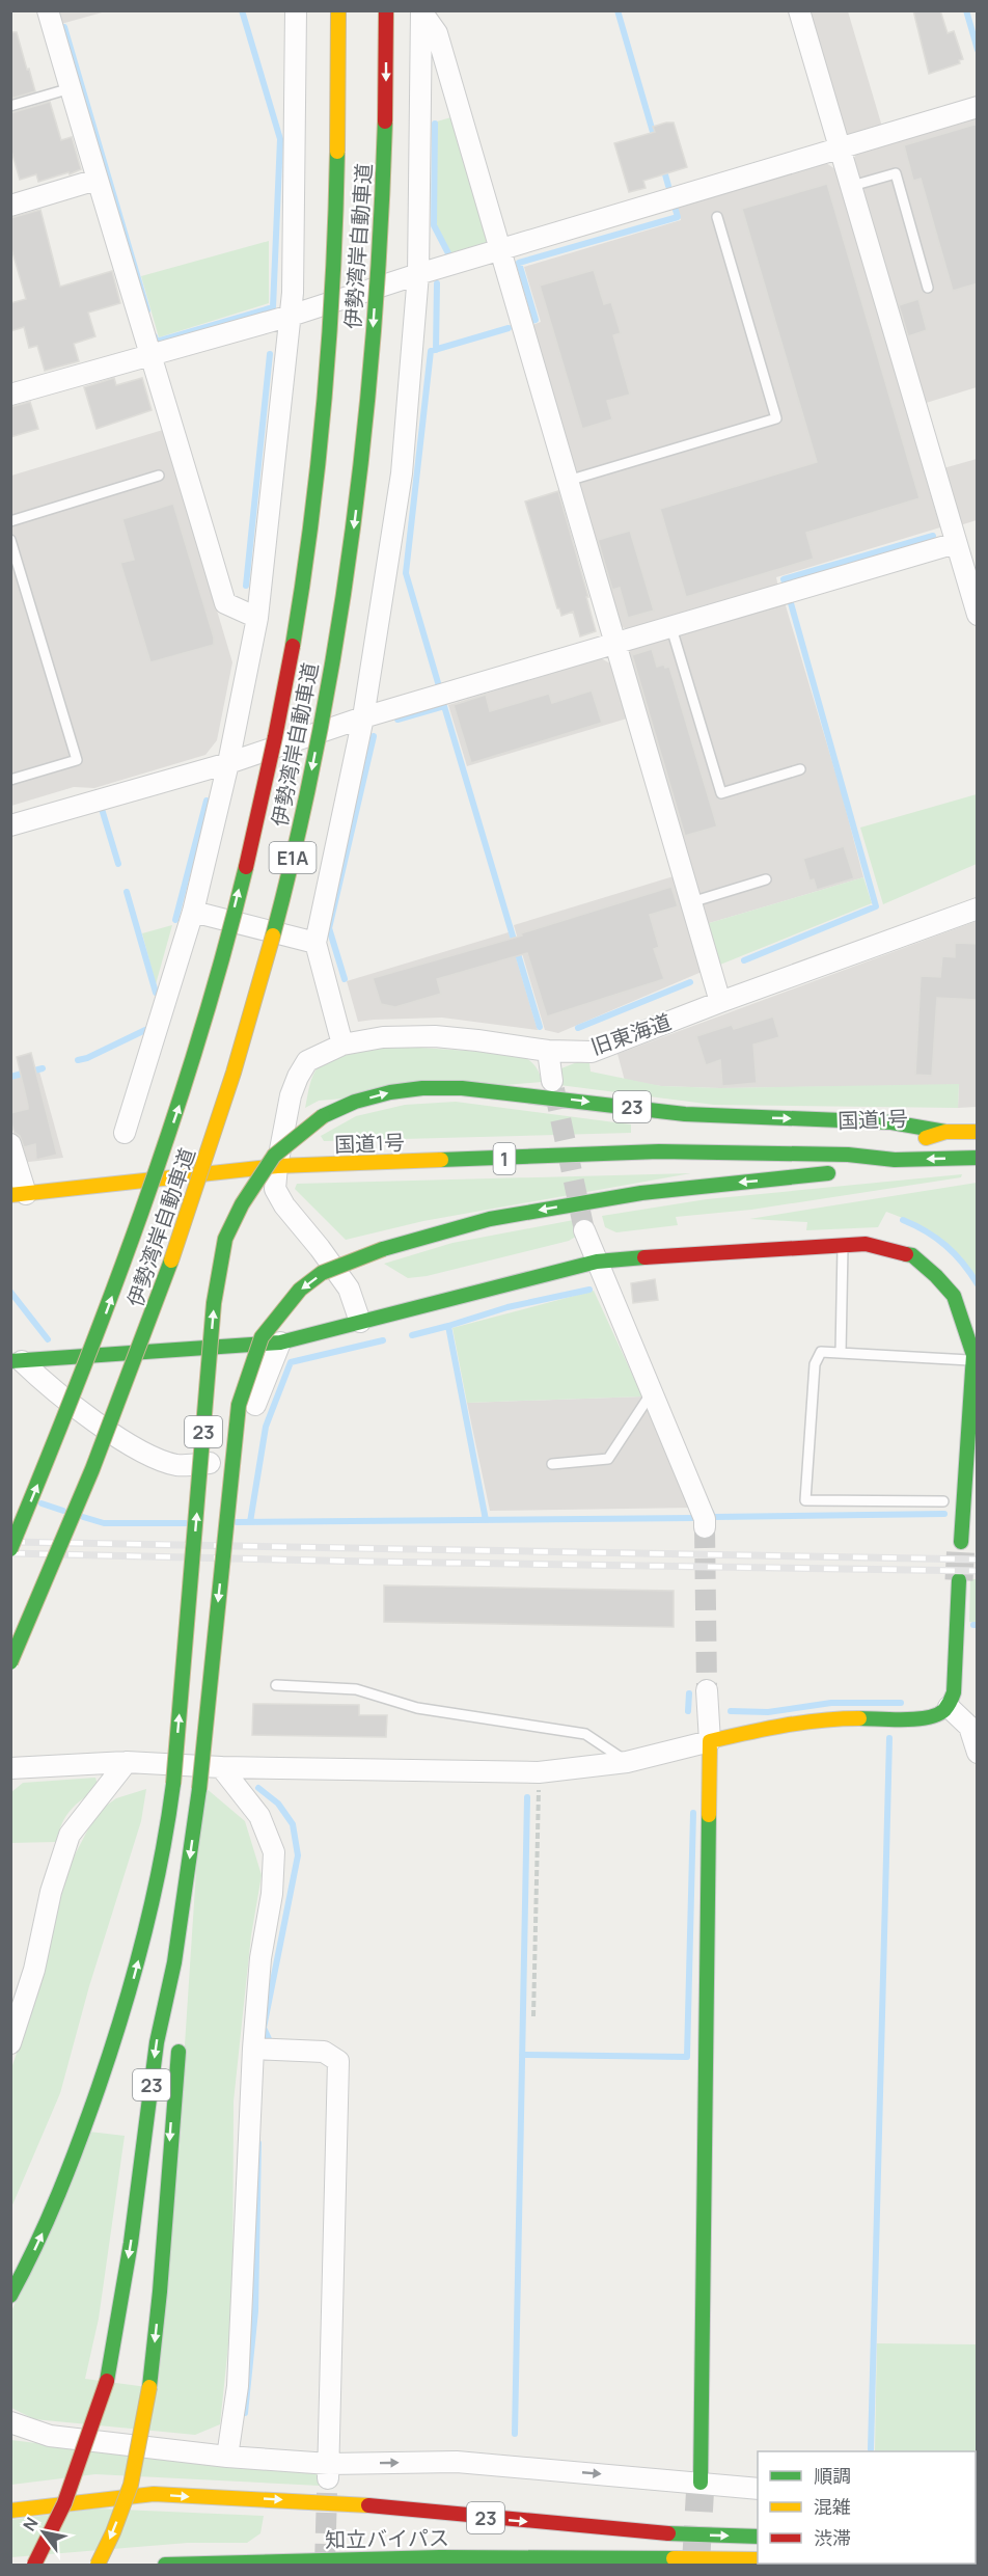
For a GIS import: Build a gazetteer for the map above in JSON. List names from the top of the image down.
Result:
{
  "streets": {
    "main road": [
      "伊勢湾岸自動車道",
      "E1A",
      "23",
      "国道1号",
      "1",
      "知立バイパス"
    ],
    "street": ["旧東海道"]
  },
  "crossings": [
    ["旧東海道", "国道1号"],
    ["23", "国道1号"]
  ],
  "legend": ["順調", "混雑", "渋滞"],
  "north": "top left"
}
